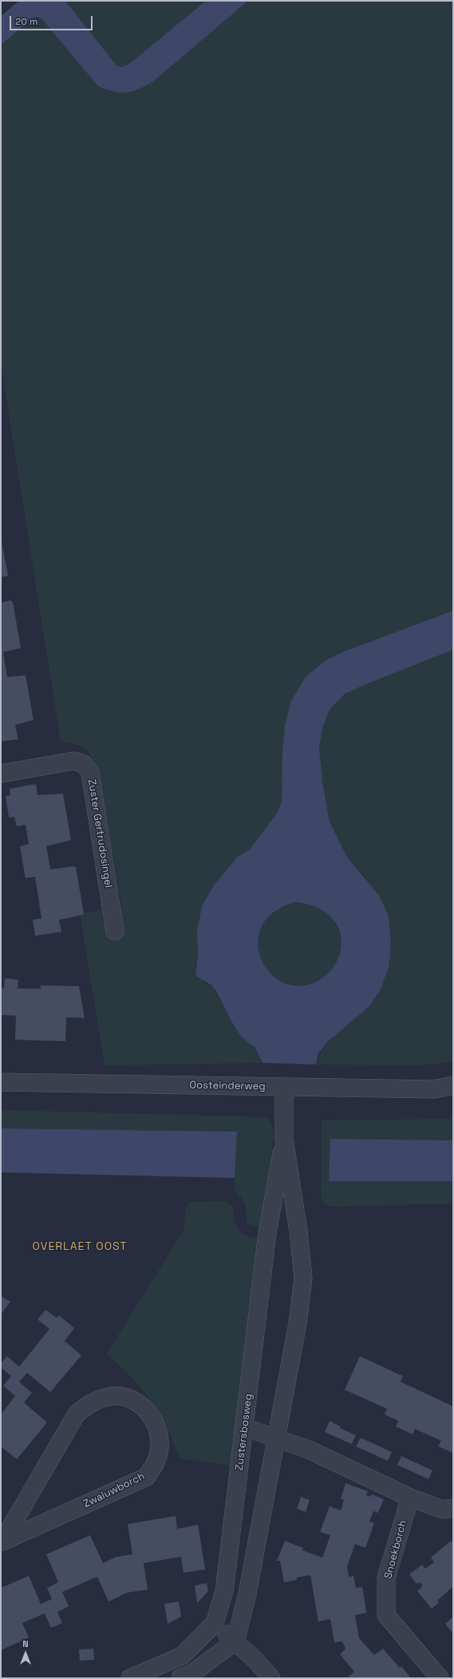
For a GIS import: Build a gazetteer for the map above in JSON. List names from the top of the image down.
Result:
{
  "streets": {
    "street": [
      "Zuster Gertrudosingel",
      "Oosteinderweg",
      "Zustersbosweg",
      "Zwaluwborch",
      "Snoekborch"
    ]
  },
  "crossings": [
    ["Oosteinderweg", "Zustersbosweg"]
  ],
  "districts": ["OVERLAET OOST"],
  "scale_bar": "20 m",
  "north": "top"
}
